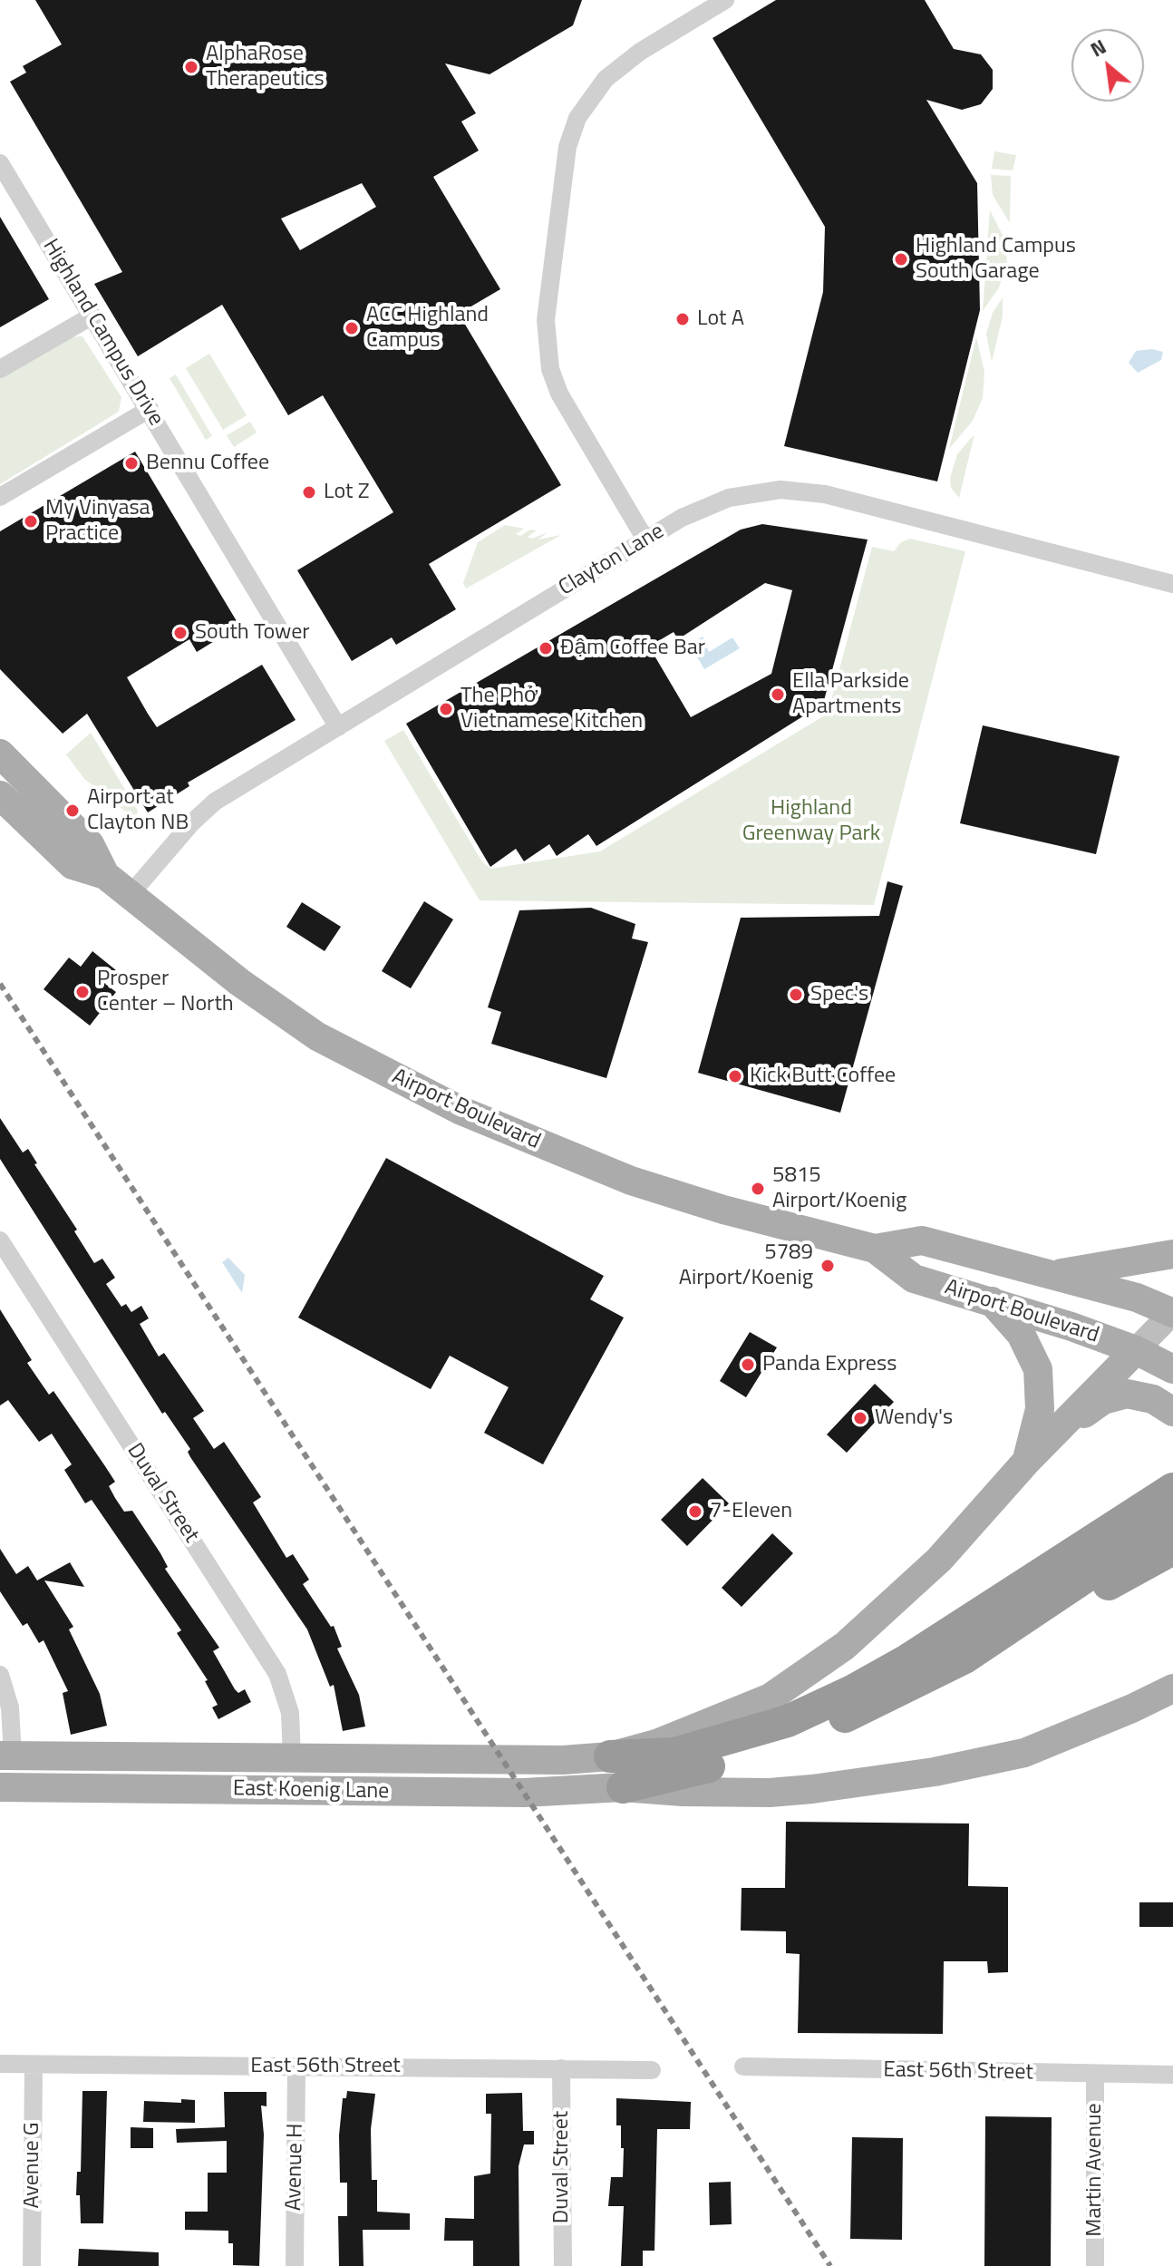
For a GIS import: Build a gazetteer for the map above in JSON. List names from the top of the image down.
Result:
{
  "streets": {
    "main road": ["Airport Boulevard", "East Koenig Lane"],
    "street": [
      "Highland Campus Drive",
      "Clayton Lane",
      "Duval Street",
      "East 56th Street",
      "Avenue G",
      "Avenue H",
      "Martin Avenue"
    ]
  },
  "crossings": [
    ["Highland Campus Drive", "Clayton Lane"],
    ["Clayton Lane", "Airport Boulevard"],
    ["Duval Street", "East Koenig Lane"],
    ["Duval Street", "East 56th Street"],
    ["East 56th Street", "Avenue G"],
    ["East 56th Street", "Avenue H"],
    ["East 56th Street", "Martin Avenue"]
  ],
  "parks": ["Highland Greenway Park"],
  "places": [
    "AlphaRose Therapeutics",
    "Highland Campus South Garage",
    "Lot A",
    "ACC Highland Campus",
    "Bennu Coffee",
    "Lot Z",
    "My Vinyasa Practice",
    "South Tower",
    "Đậm Coffee Bar",
    "Ella Parkside Apartments",
    "The Phở Vietnamese Kitchen",
    "Airport at Clayton NB",
    "Prosper Center – North",
    "Spec's",
    "Kick Butt Coffee",
    "5815 Airport/Koenig",
    "5789 Airport/Koenig",
    "Panda Express",
    "Wendy's",
    "7-Eleven"
  ],
  "north": "top left"
}
